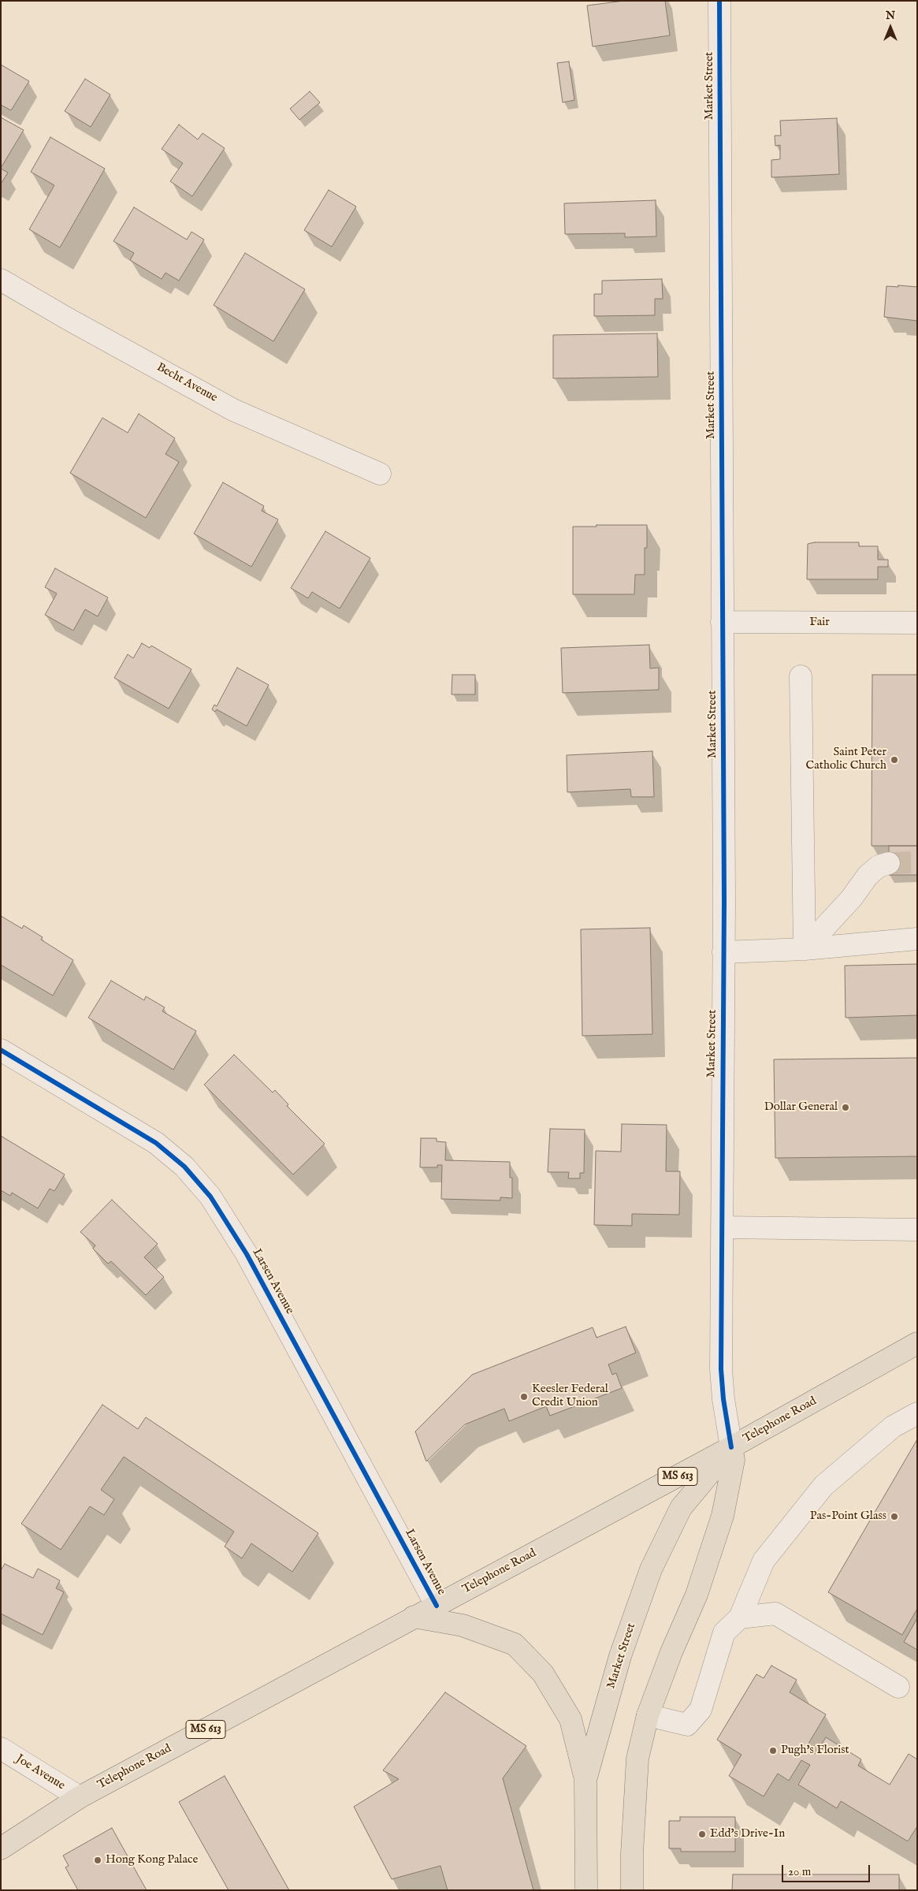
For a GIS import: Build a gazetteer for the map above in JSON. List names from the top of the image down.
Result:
{
  "streets": {
    "main road": ["Market Street", "Telephone Road", "MS 613"],
    "street": [
      "Becht Avenue",
      "Fair",
      "Larsen Avenue",
      "Joe Avenue"
    ]
  },
  "crossings": [
    ["Market Street", "Fair"],
    ["Market Street", "Telephone Road"],
    ["Larsen Avenue", "Telephone Road"],
    ["Telephone Road", "Joe Avenue"]
  ],
  "places": [
    "Saint Peter Catholic Church",
    "Dollar General",
    "Keesler Federal Credit Union",
    "Pas-Point Glass",
    "Pugh's Florist",
    "Edd's Drive-In",
    "Hong Kong Palace"
  ],
  "scale_bar": "20 m",
  "north": "top"
}
